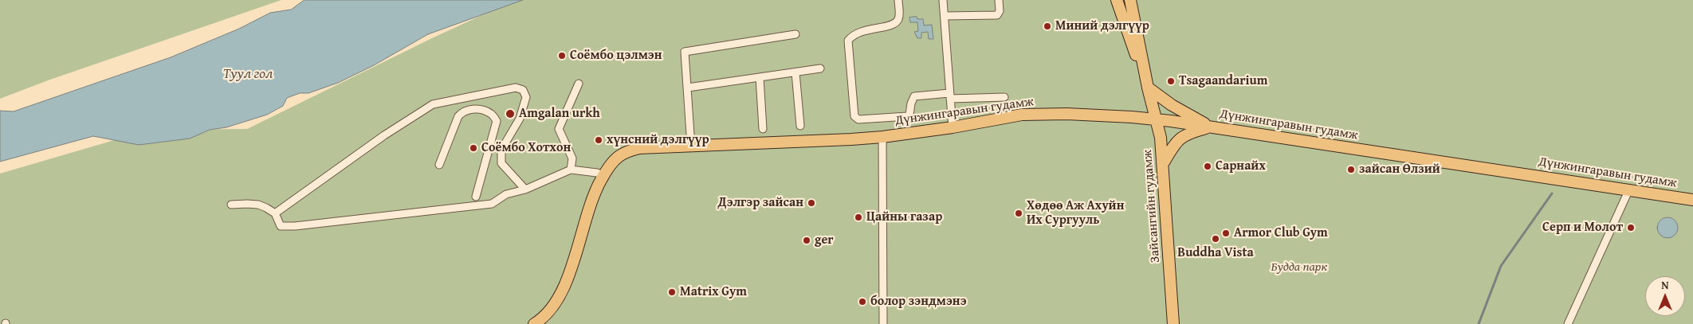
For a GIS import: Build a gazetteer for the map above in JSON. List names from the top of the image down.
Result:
{
  "streets": {
    "main road": ["Дүнжингаравын гудамж", "Зайсангийн гудамж"]
  },
  "crossings": [
    ["Дүнжингаравын гудамж", "Зайсангийн гудамж"]
  ],
  "water": ["Туул гол"],
  "parks": ["Будда парк"],
  "places": [
    "Миний дэлгүүр",
    "Соёмбо цэлмэн",
    "Tsagaandarium",
    "Amgalan urkh",
    "хүнсний дэлгүүр",
    "Соёмбо Хотхон",
    "Сарнайх",
    "зайсан Өлзий",
    "Дэлгэр зайсан",
    "Хөдөө Аж Ахуйн Их Сургууль",
    "Цайны газар",
    "Серп и Молот",
    "Armor Club Gym",
    "Buddha Vista",
    "ger",
    "Matrix Gym",
    "болор зэндмэнэ"
  ],
  "north": "top"
}
